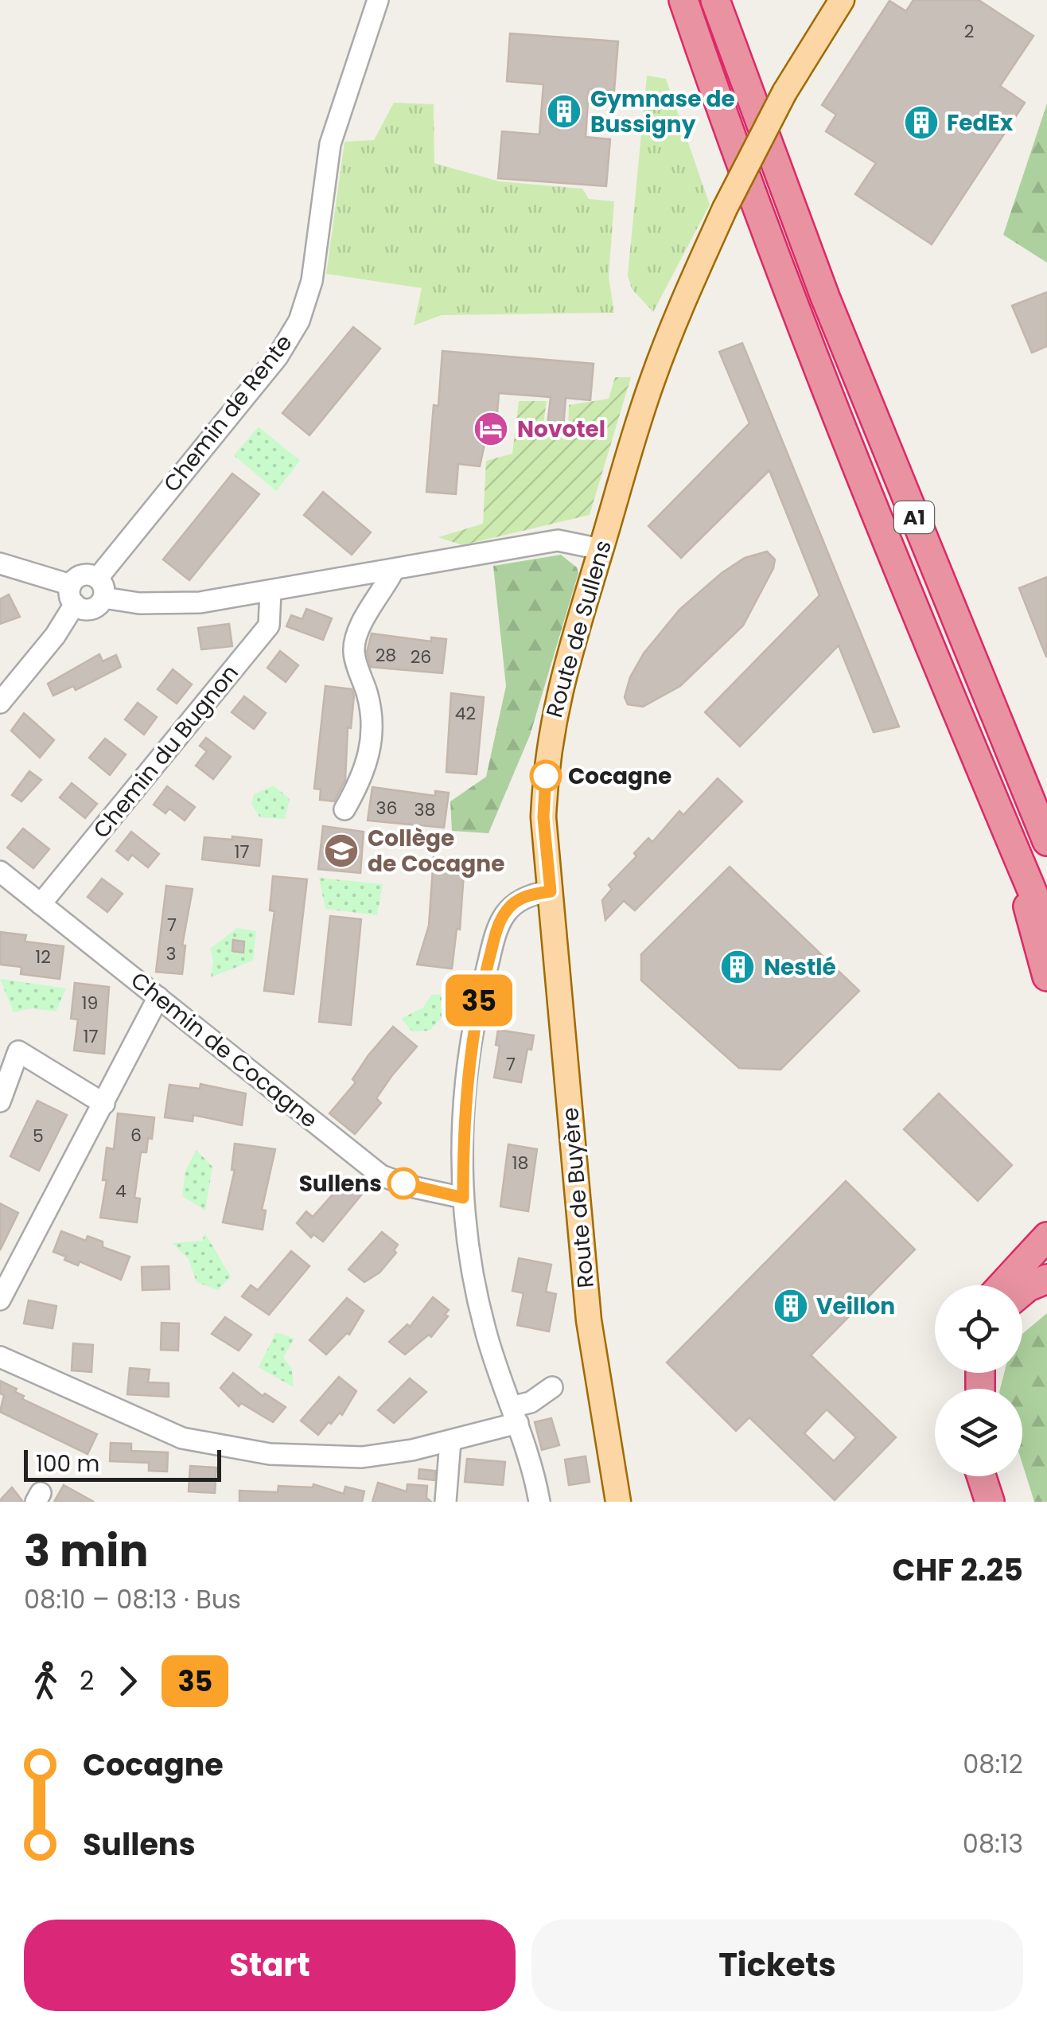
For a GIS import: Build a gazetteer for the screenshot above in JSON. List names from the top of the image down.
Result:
{
  "streets": {
    "highway": ["A1"],
    "main road": ["Route de Sullens", "Route de Buyère"],
    "street": ["Chemin de Rente", "Chemin du Bugnon", "Chemin de Cocagne"]
  },
  "crossings": [
    ["Route de Sullens", "Route de Buyère"],
    ["Chemin du Bugnon", "Chemin de Cocagne"]
  ],
  "places": {
    "building": [
      "Gymnase de Bussigny",
      "FedEx",
      "Nestlé",
      "Veillon"
    ],
    "hotel": ["Novotel"],
    "other": ["Cocagne", "Sullens"],
    "school or university": ["Collège de Cocagne"]
  },
  "lines": ["bus line 35"],
  "house_numbers": [
    "2",
    "28",
    "26",
    "42",
    "36",
    "38",
    "17",
    "7",
    "3",
    "12",
    "19",
    "17",
    "7",
    "6",
    "5",
    "18",
    "4"
  ],
  "scale_bar": "100 m",
  "page": {
    "on_map": "35",
    "scale": "100 m",
    "heading": ["3 min", "08:10 – 08:13 · Bus", "CHF 2.25"],
    "legs": ["2", "35"],
    "list": [
      {
        "name": "Cocagne",
        "value": "08:12"
      },
      {
        "name": "Sullens",
        "value": "08:13"
      }
    ],
    "buttons": ["Start", "Tickets"]
  }
}
